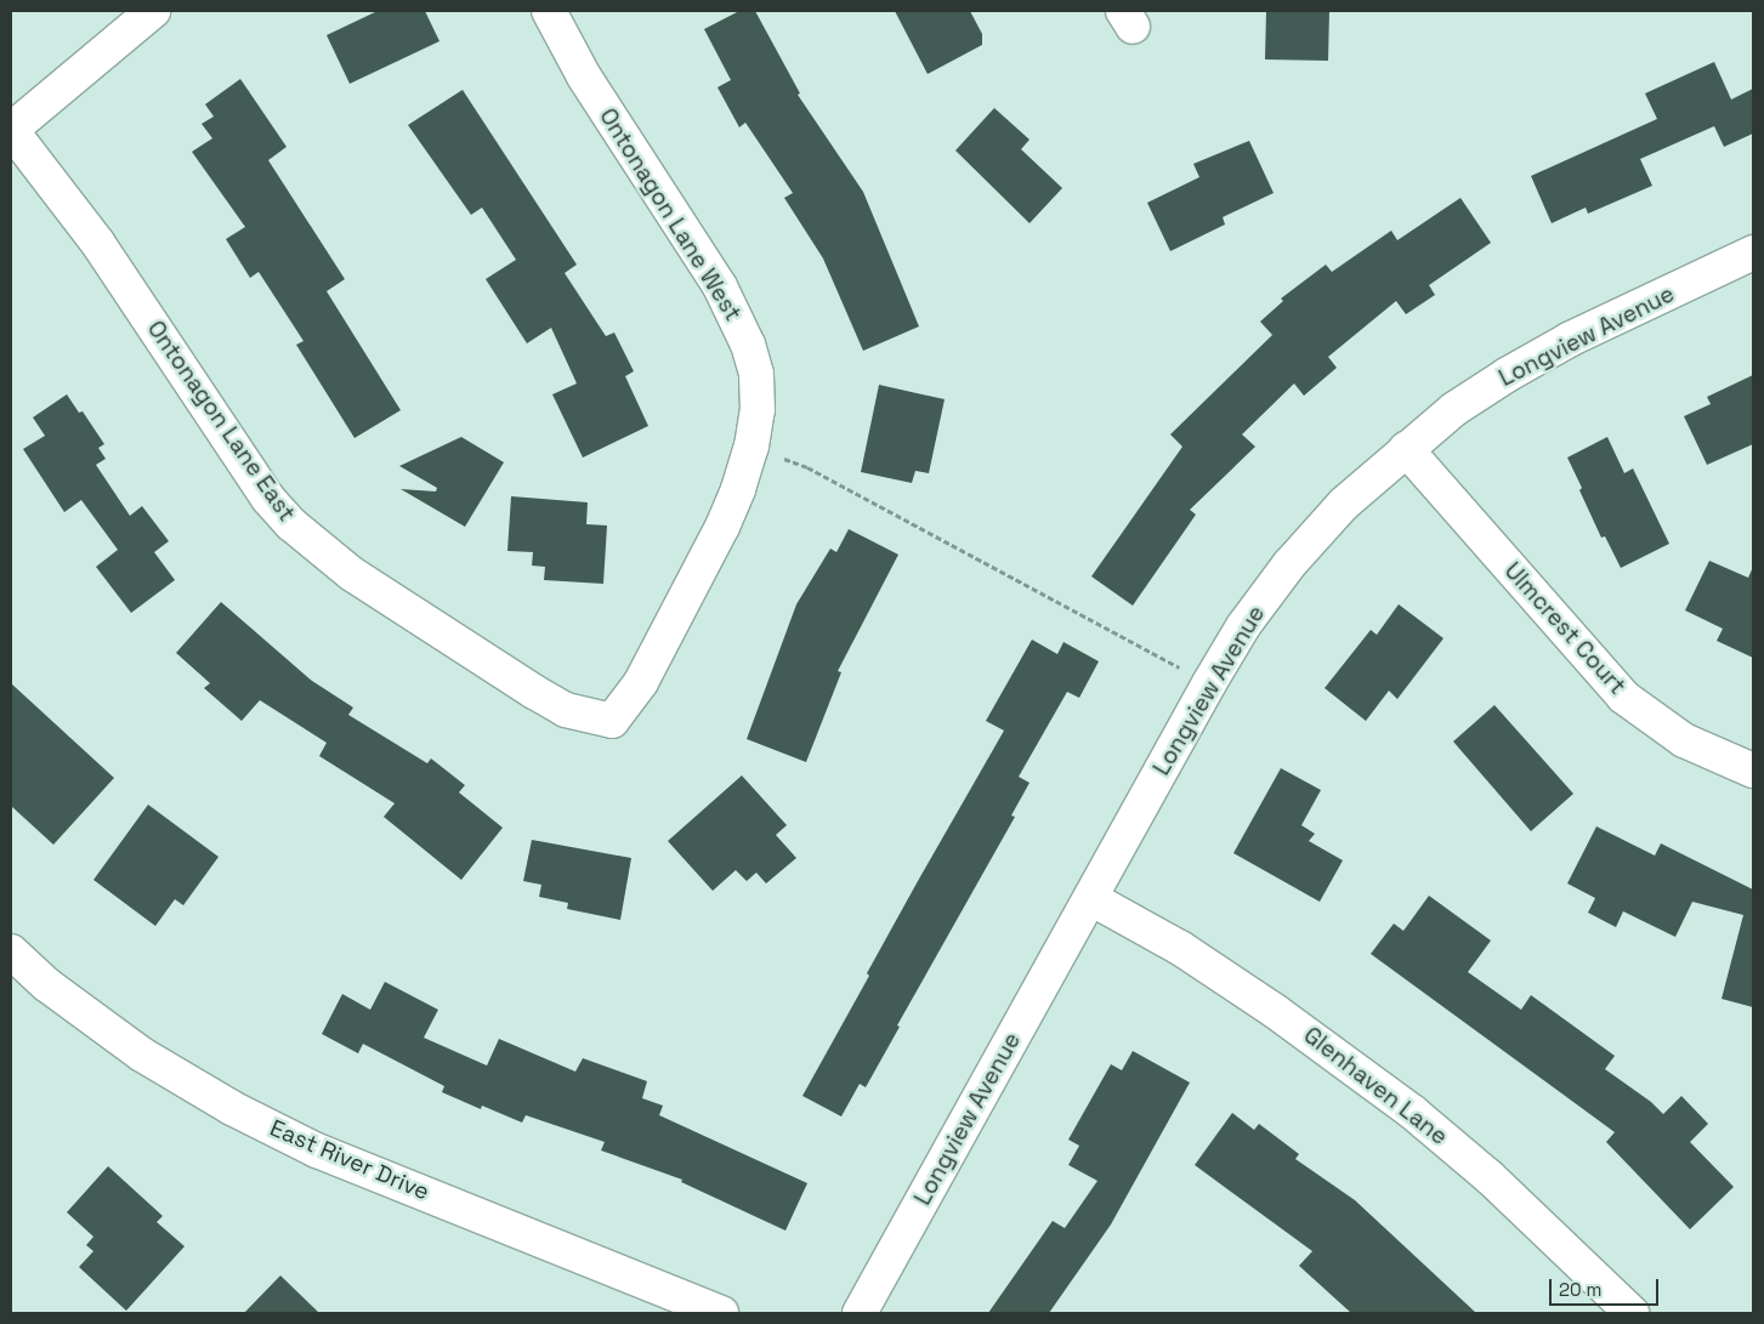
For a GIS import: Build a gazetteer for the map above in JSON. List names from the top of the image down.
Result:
{
  "streets": {
    "street": [
      "Ontonagon Lane West",
      "Longview Avenue",
      "Ontonagon Lane East",
      "Ulmcrest Court",
      "Glenhaven Lane",
      "East River Drive"
    ]
  },
  "crossings": [
    ["Ontonagon Lane West", "Ontonagon Lane East"],
    ["Longview Avenue", "Ulmcrest Court"],
    ["Longview Avenue", "Glenhaven Lane"]
  ],
  "scale_bar": "20 m"
}
